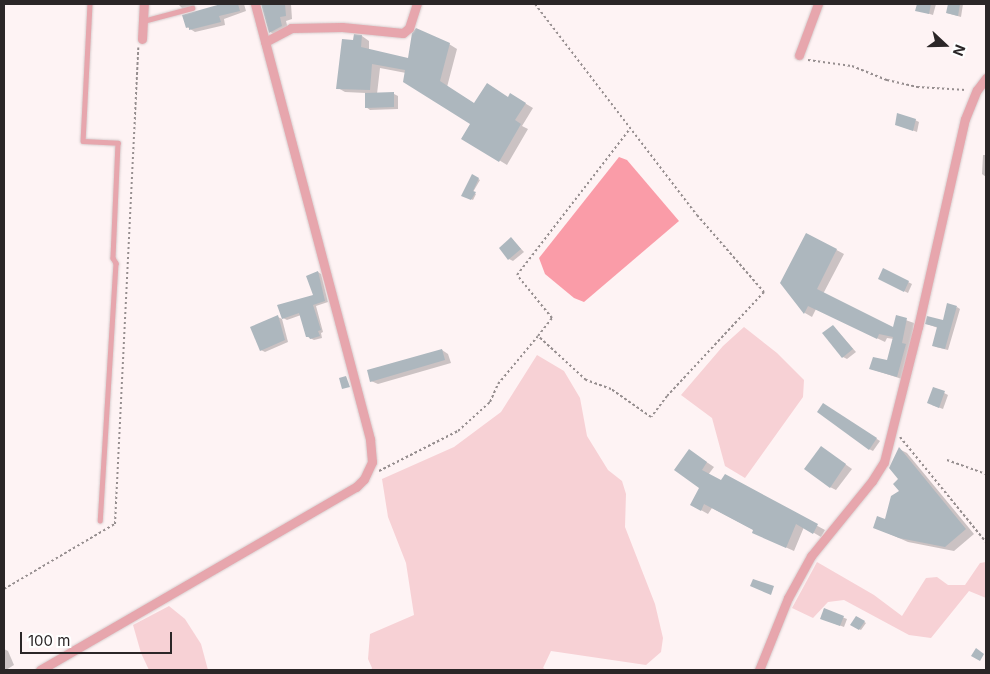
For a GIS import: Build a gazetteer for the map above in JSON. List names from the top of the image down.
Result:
{
  "scale_bar": "100 m",
  "north": "right"
}
